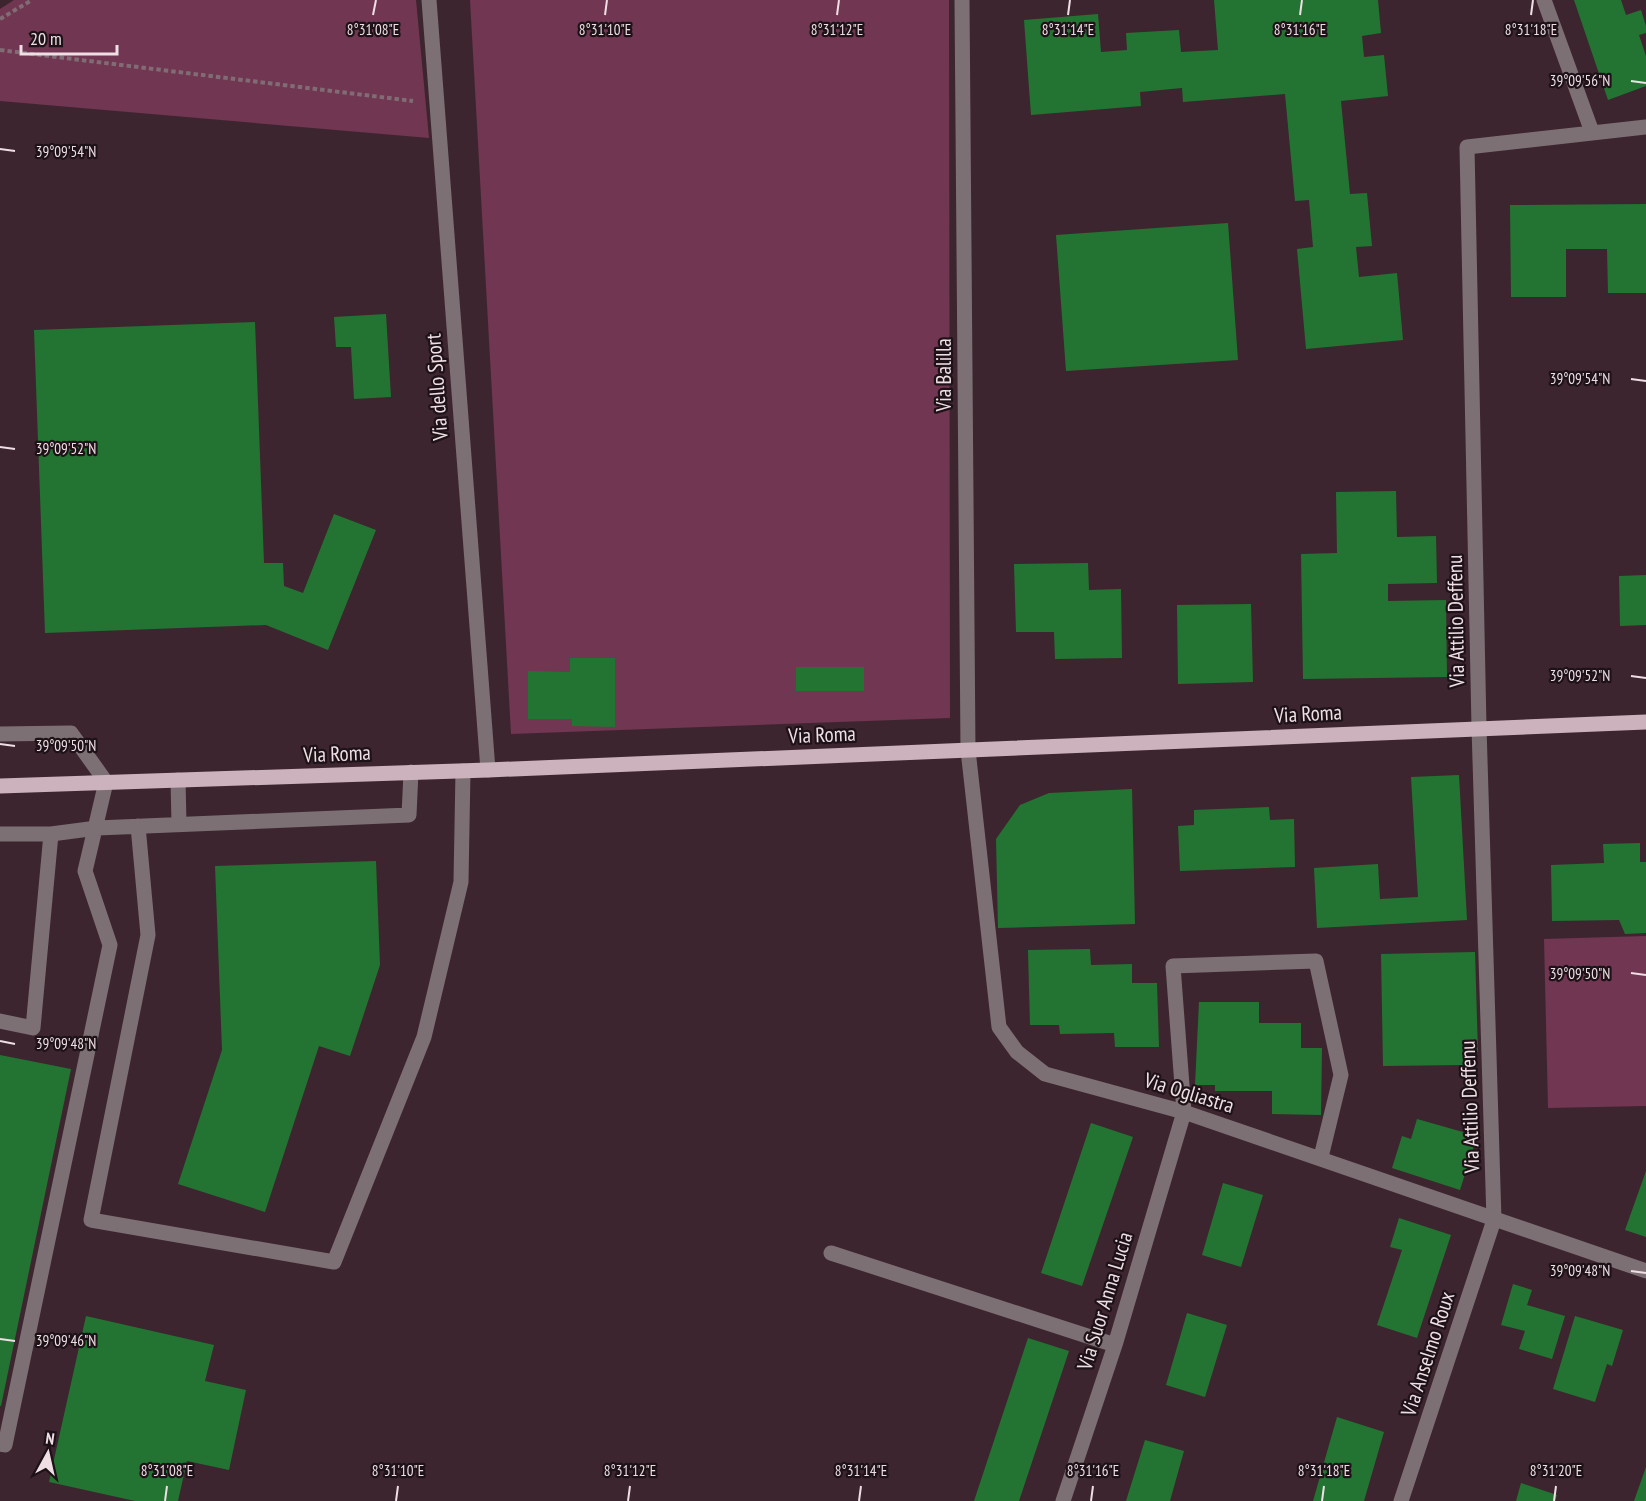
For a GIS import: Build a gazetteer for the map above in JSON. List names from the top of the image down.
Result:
{
  "streets": {
    "main road": ["Via Roma"],
    "street": [
      "Via Balilla",
      "Via dello Sport",
      "Via Attilio Deffenu",
      "Via Ogliastra",
      "Via Suor Anna Lucia",
      "Via Anselmo Roux"
    ]
  },
  "crossings": [
    ["Via Balilla", "Via Roma"],
    ["Via Balilla", "Via Ogliastra"],
    ["Via dello Sport", "Via Roma"],
    ["Via Attilio Deffenu", "Via Roma"],
    ["Via Attilio Deffenu", "Via Ogliastra"],
    ["Via Attilio Deffenu", "Via Anselmo Roux"],
    ["Via Roma", "Via Ogliastra"],
    ["Via Ogliastra", "Via Suor Anna Lucia"],
    ["Via Ogliastra", "Via Anselmo Roux"]
  ],
  "scale_bar": "20 m",
  "north": "top",
  "coordinates": [
    "8°31'08\"E",
    "8°31'10\"E",
    "8°31'12\"E",
    "8°31'14\"E",
    "8°31'16\"E",
    "8°31'18\"E",
    "39°09'56\"N",
    "39°09'54\"N",
    "39°09'52\"N",
    "39°09'50\"N",
    "39°09'48\"N",
    "39°09'46\"N",
    "8°31'20\"E"
  ]
}
